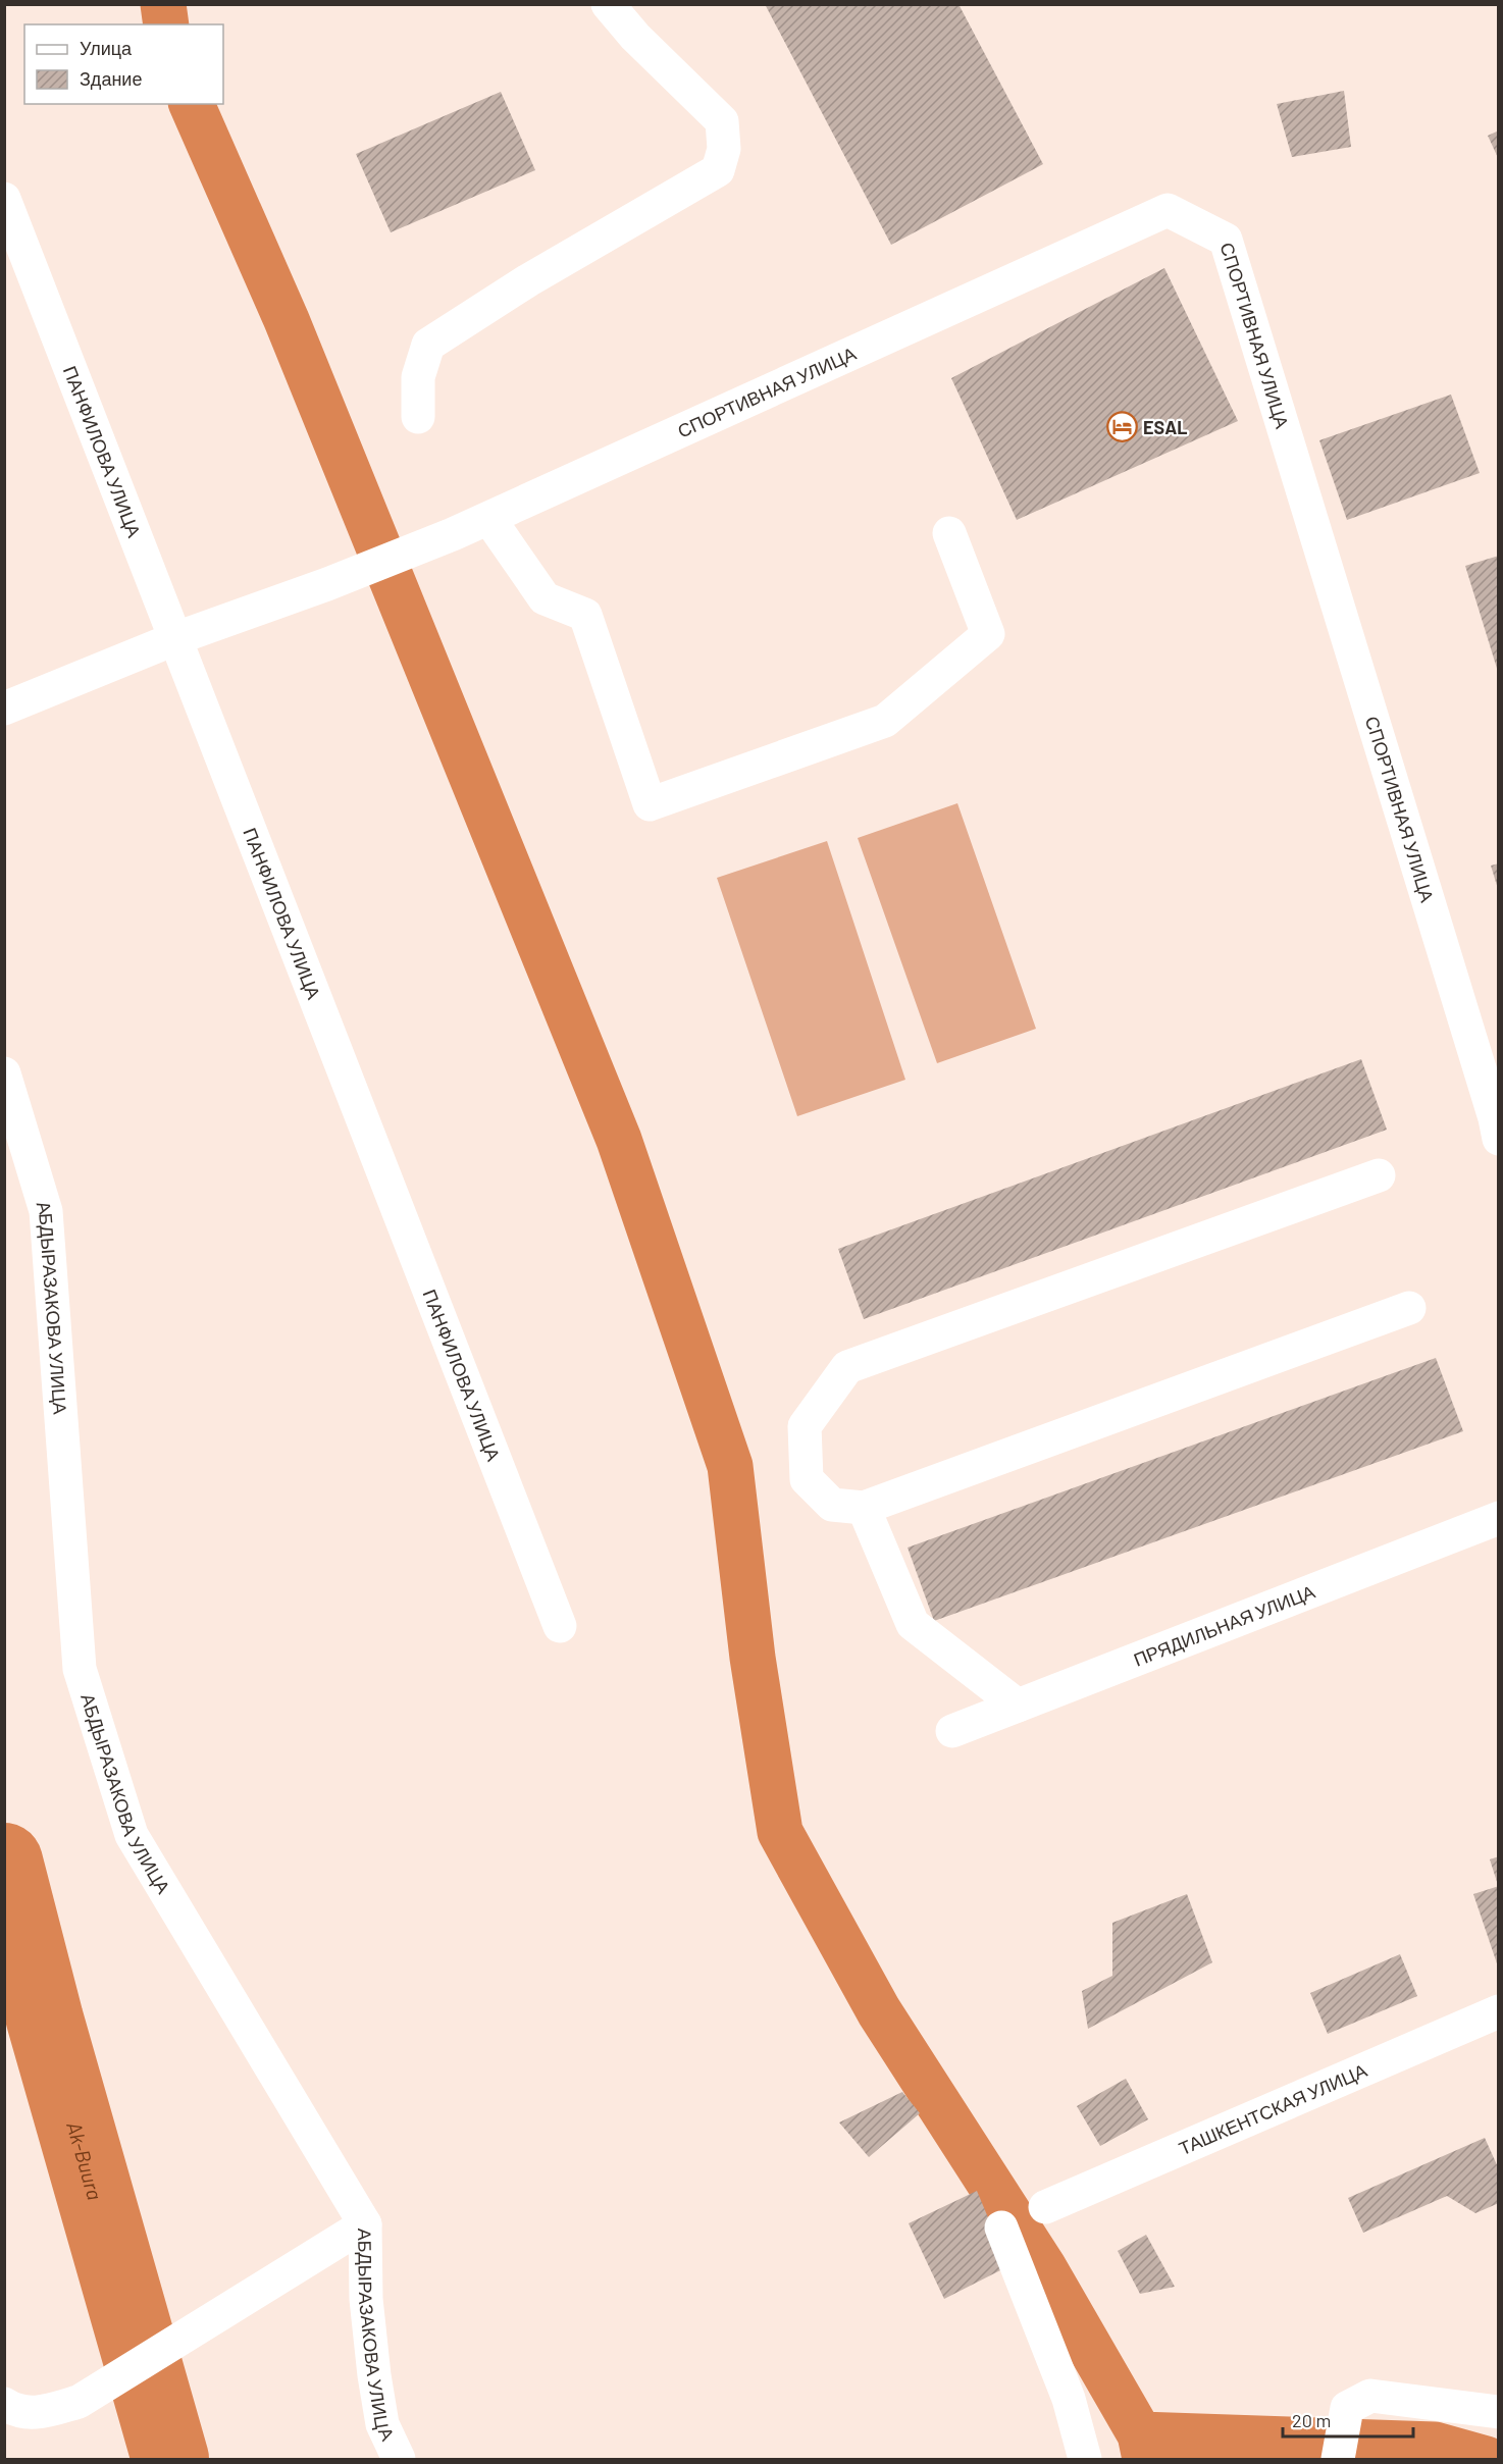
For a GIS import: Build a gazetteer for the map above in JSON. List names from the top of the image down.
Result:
{
  "streets": {
    "street": [
      "СПОРТИВНАЯ УЛИЦА",
      "ПАНФИЛОВА УЛИЦА",
      "АБДЫРАЗАКОВА УЛИЦА",
      "ПРЯДИЛЬНАЯ УЛИЦА",
      "ТАШКЕНТСКАЯ УЛИЦА"
    ]
  },
  "crossings": [
    ["СПОРТИВНАЯ УЛИЦА", "ПАНФИЛОВА УЛИЦА"]
  ],
  "water": ["Ak-Buura"],
  "places": {
    "hotel": ["ESAL"]
  },
  "legend": ["Улица", "Здание"],
  "scale_bar": "20 m"
}
